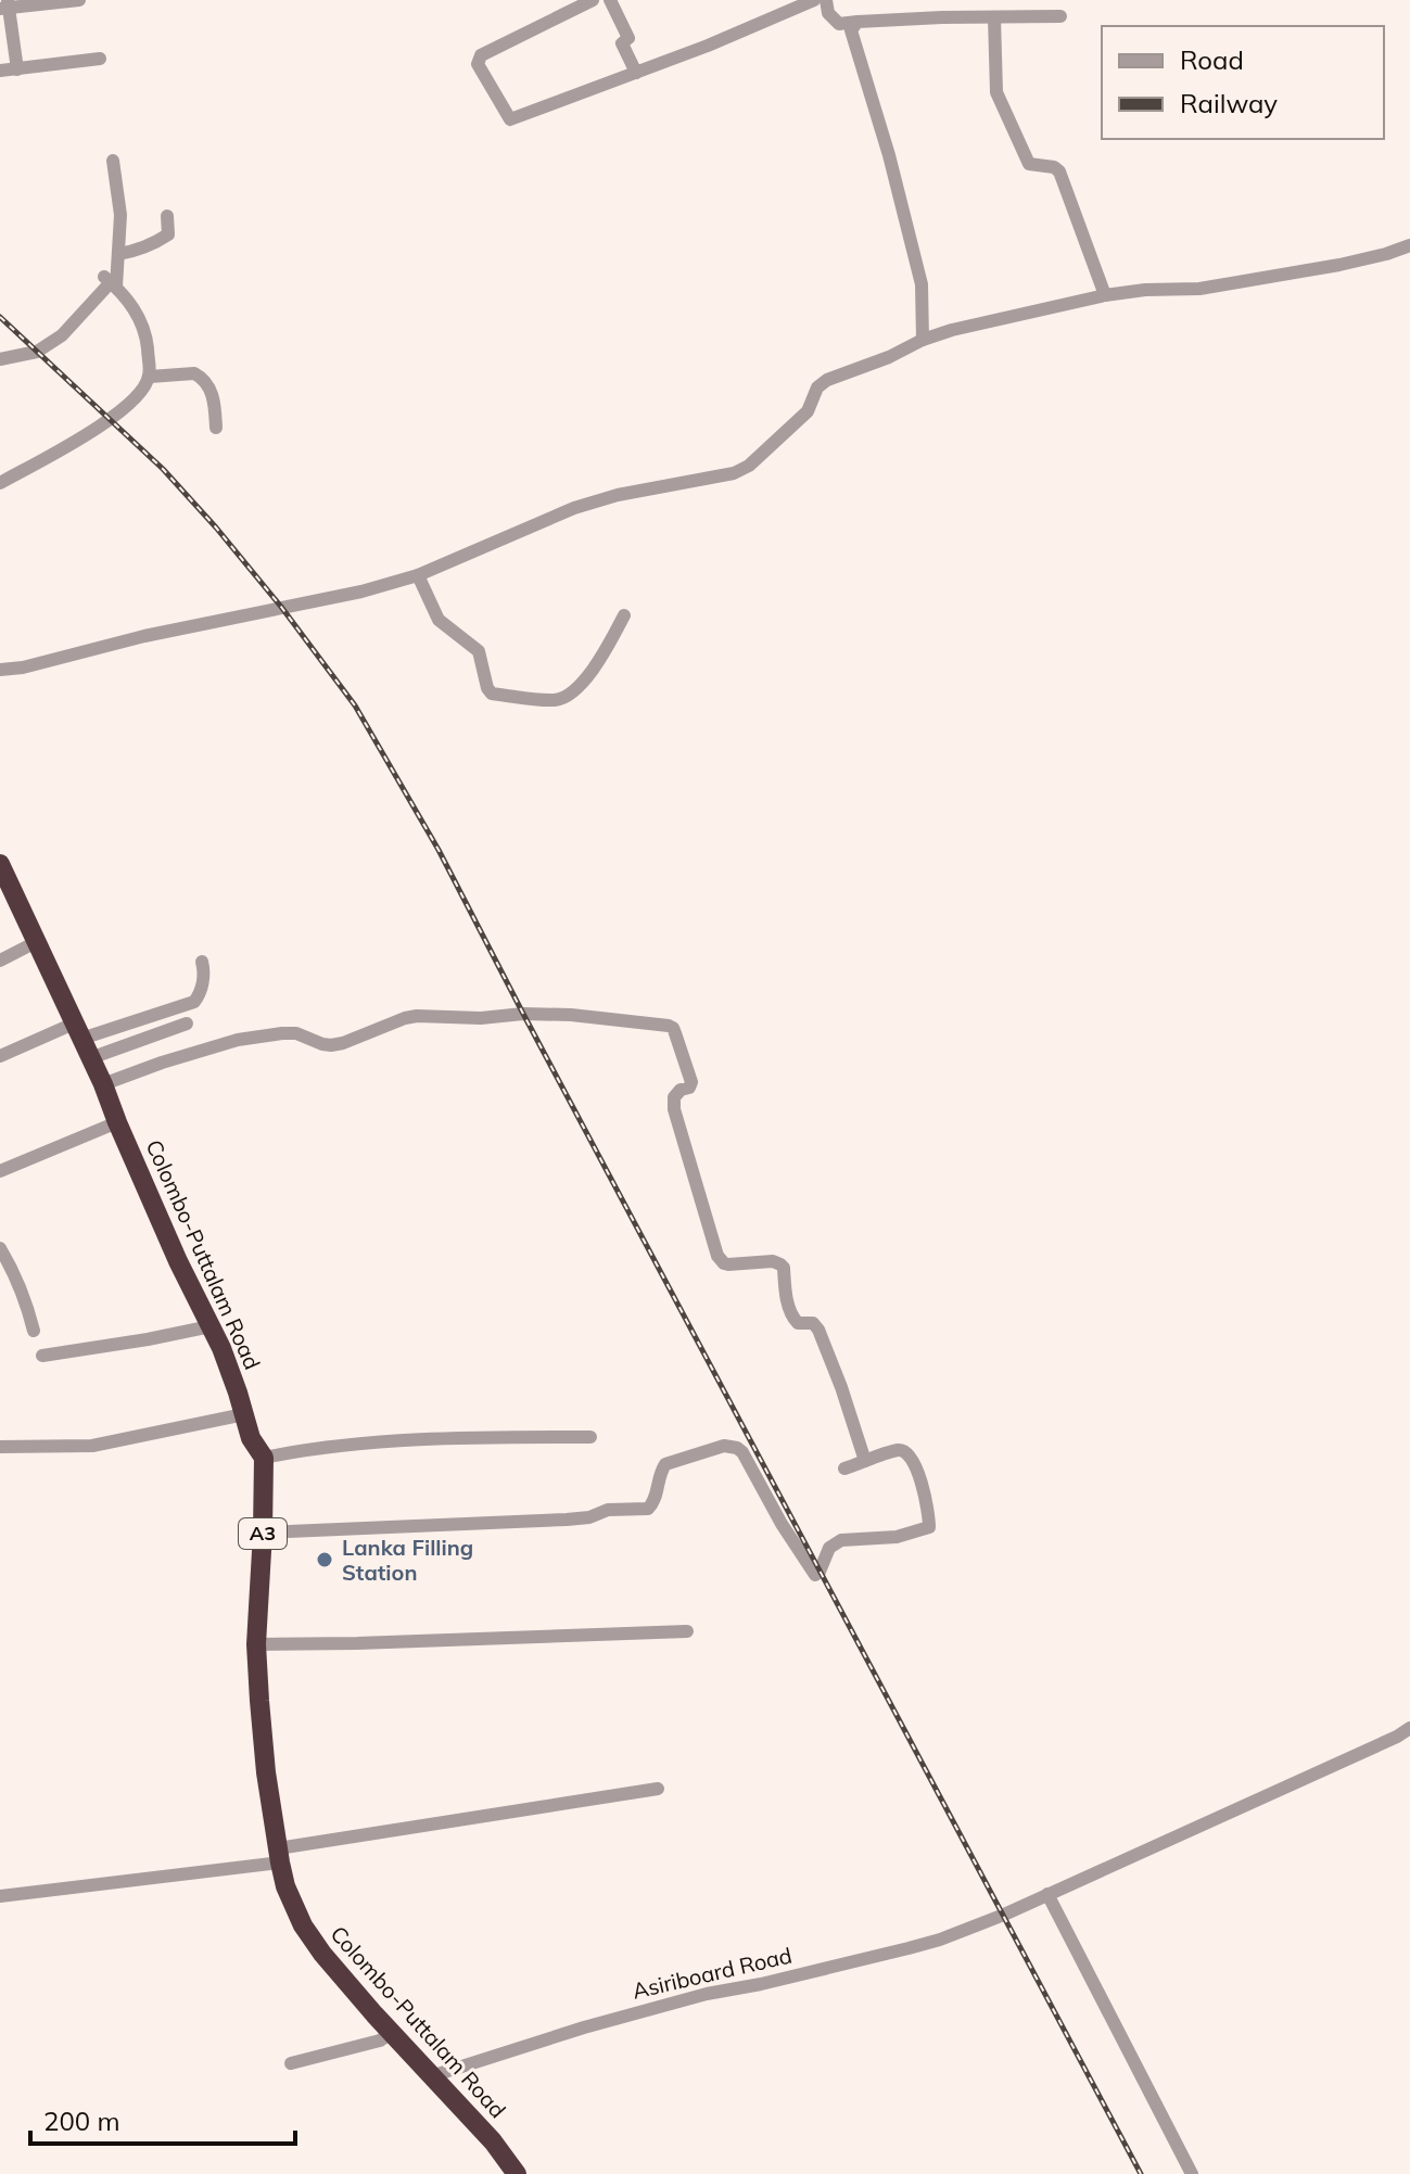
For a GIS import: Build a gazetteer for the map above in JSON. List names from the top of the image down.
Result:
{
  "streets": {
    "highway": ["Colombo-Puttalam Road", "A3"],
    "street": ["Asiriboard Road"]
  },
  "crossings": [
    ["Colombo-Puttalam Road", "Asiriboard Road"]
  ],
  "places": ["Lanka Filling Station"],
  "legend": ["Road", "Railway"],
  "scale_bar": "200 m"
}
